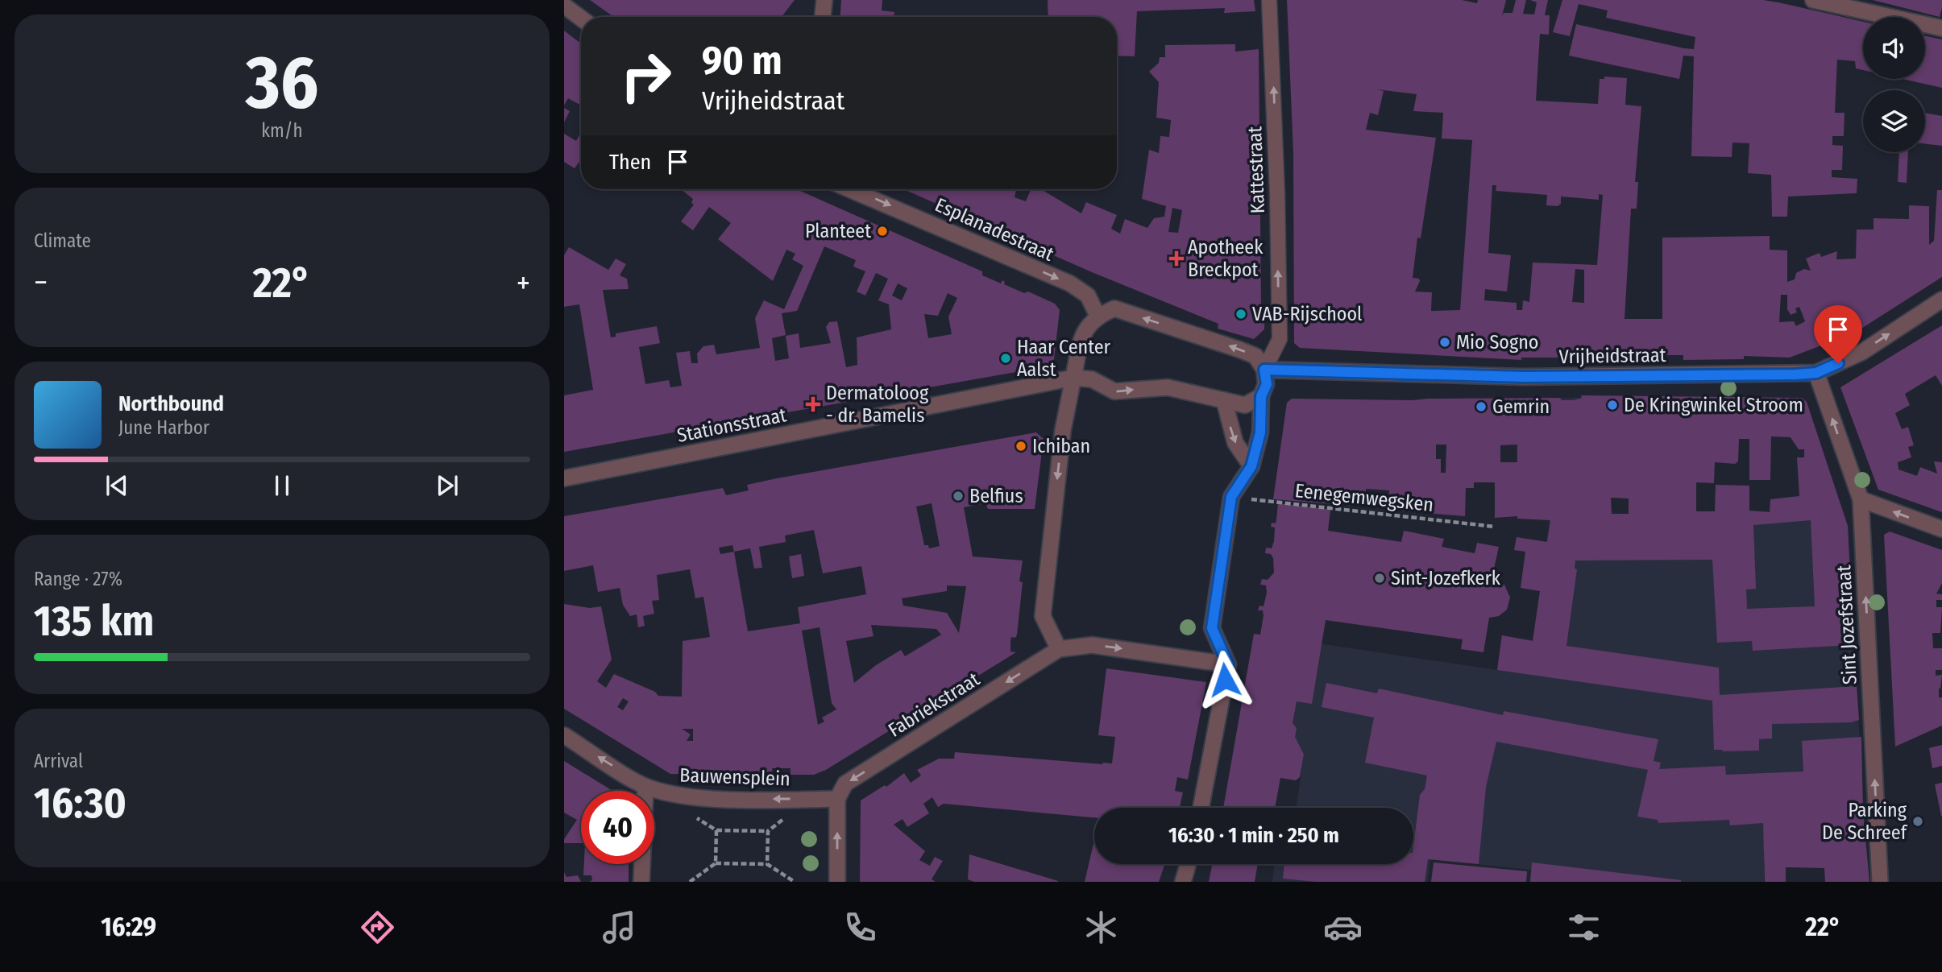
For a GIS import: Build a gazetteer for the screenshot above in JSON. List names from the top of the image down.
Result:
{
  "streets": {
    "street": [
      "Kattestraat",
      "Esplanadestraat",
      "Vrijheidstraat",
      "Stationsstraat",
      "Sint Jozefstraat",
      "Fabriekstraat",
      "Bauwensplein"
    ],
    "path": ["Eenegemwegsken"]
  },
  "crossings": [
    ["Kattestraat", "Vrijheidstraat"],
    ["Vrijheidstraat", "Sint Jozefstraat"],
    ["Fabriekstraat", "Bauwensplein"]
  ],
  "one_way": [
    "Kattestraat",
    "Esplanadestraat",
    "Sint Jozefstraat",
    "Fabriekstraat",
    "Bauwensplein"
  ],
  "places": {
    "other": [
      "Planteet",
      "VAB-Rijschool",
      "Mio Sogno",
      "Haar Center Aalst",
      "De Kringwinkel Stroom",
      "Gemrin",
      "Ichiban",
      "Belfius",
      "Sint-Jozefkerk",
      "Parking De Schreef"
    ],
    "health": ["Apotheek Breckpot", "Dermatoloog - dr. Bamelis"]
  },
  "page": {
    "tile": [
      ["36", "km/h"],
      "Climate",
      ["Range · 27%", "135 km"],
      ["Arrival", "16:30"]
    ],
    "turn": ["90 m", "Vrijheidstraat"],
    "then": "Then",
    "heat": ["−", "22°", "+"],
    "song": ["Northbound", "June Harbor"],
    "limit": "40",
    "trip": "16:30 · 1 min · 250 m",
    "tabs": ["16:29", "22°"]
  }
}
